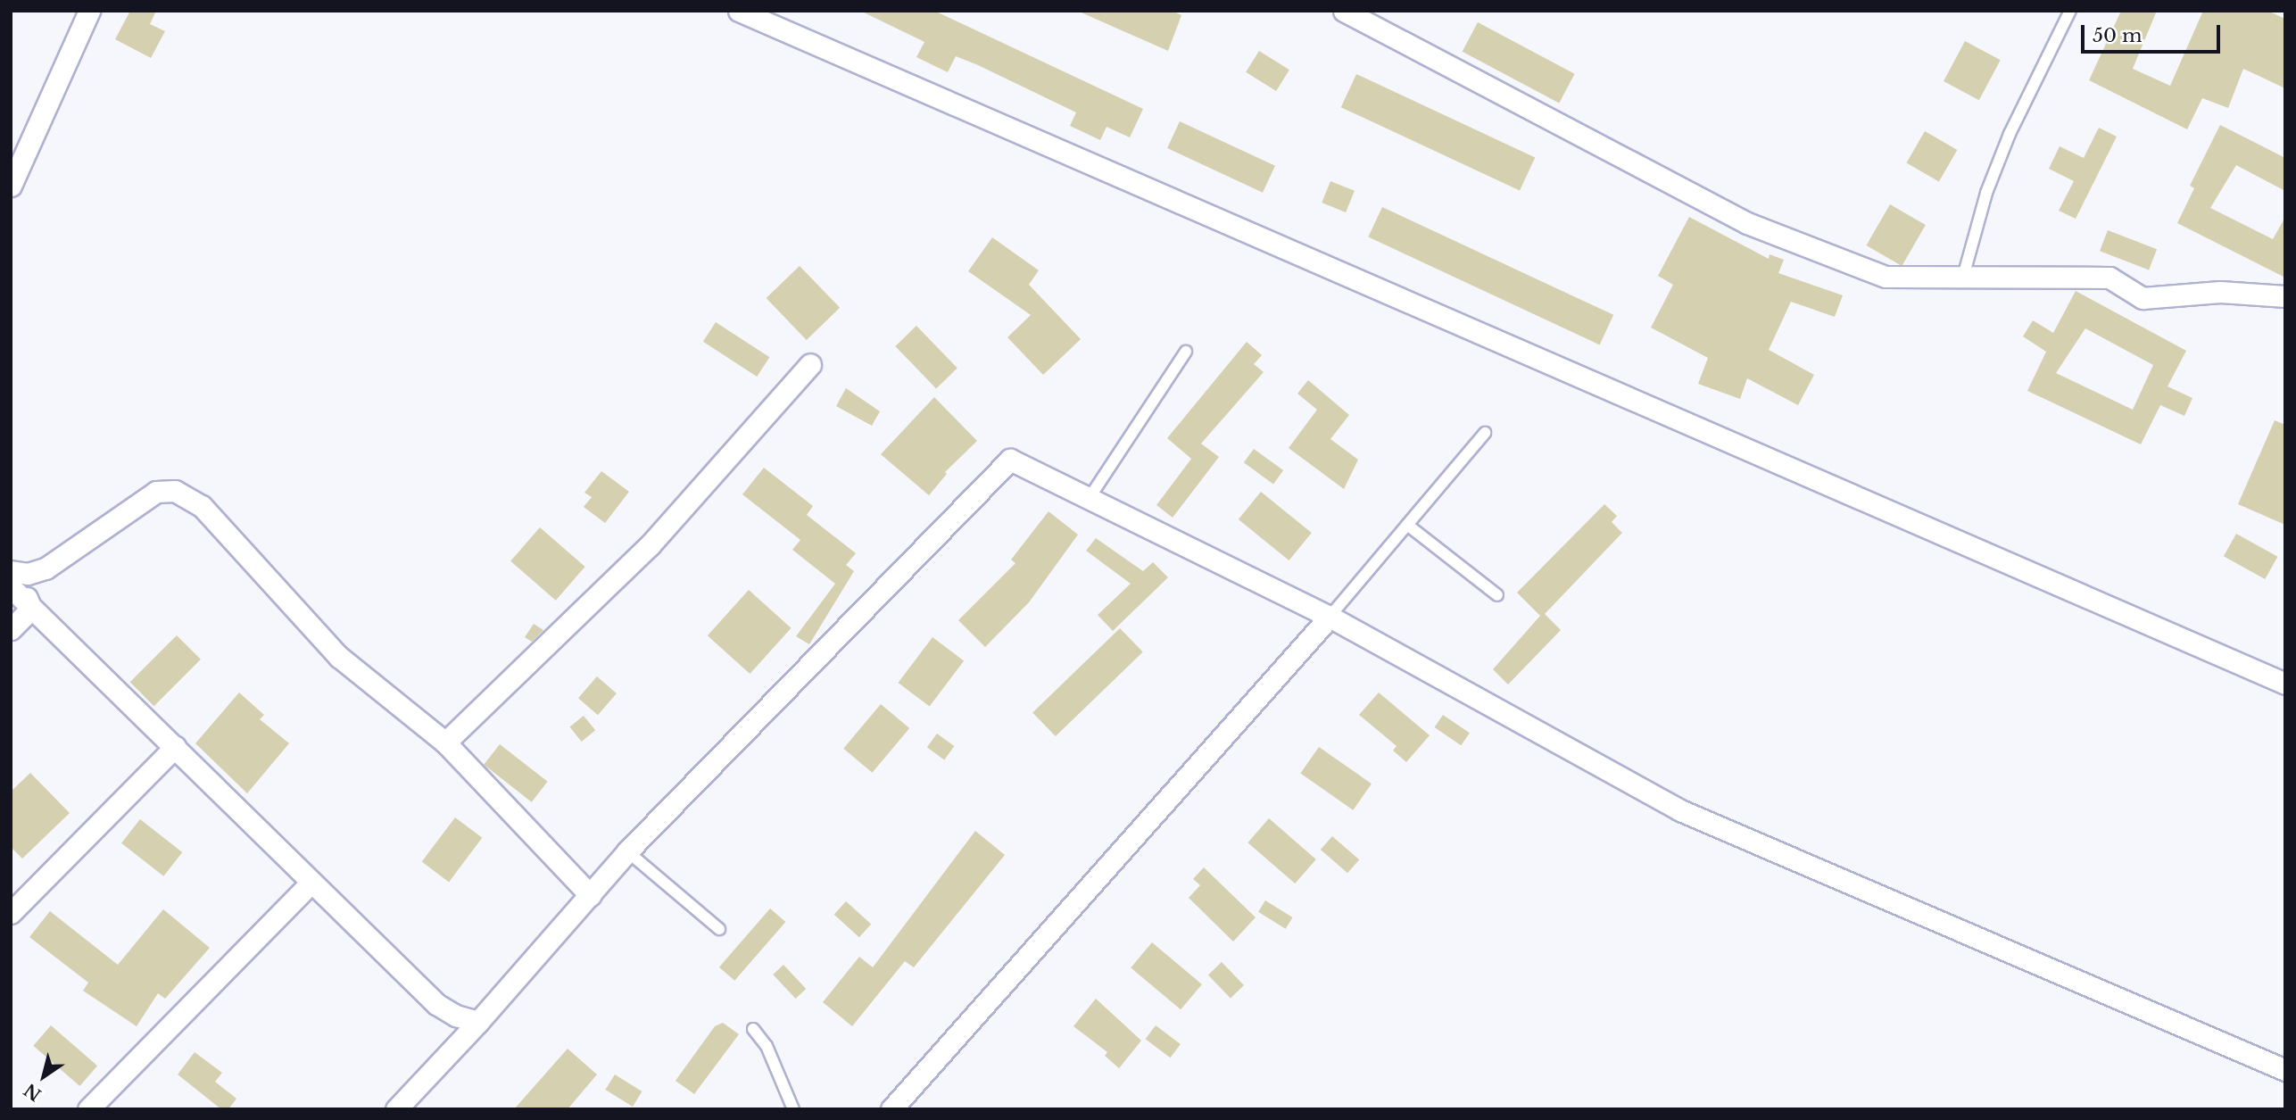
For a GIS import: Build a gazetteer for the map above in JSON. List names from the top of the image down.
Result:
{
  "scale_bar": "50 m",
  "north": "bottom left"
}
